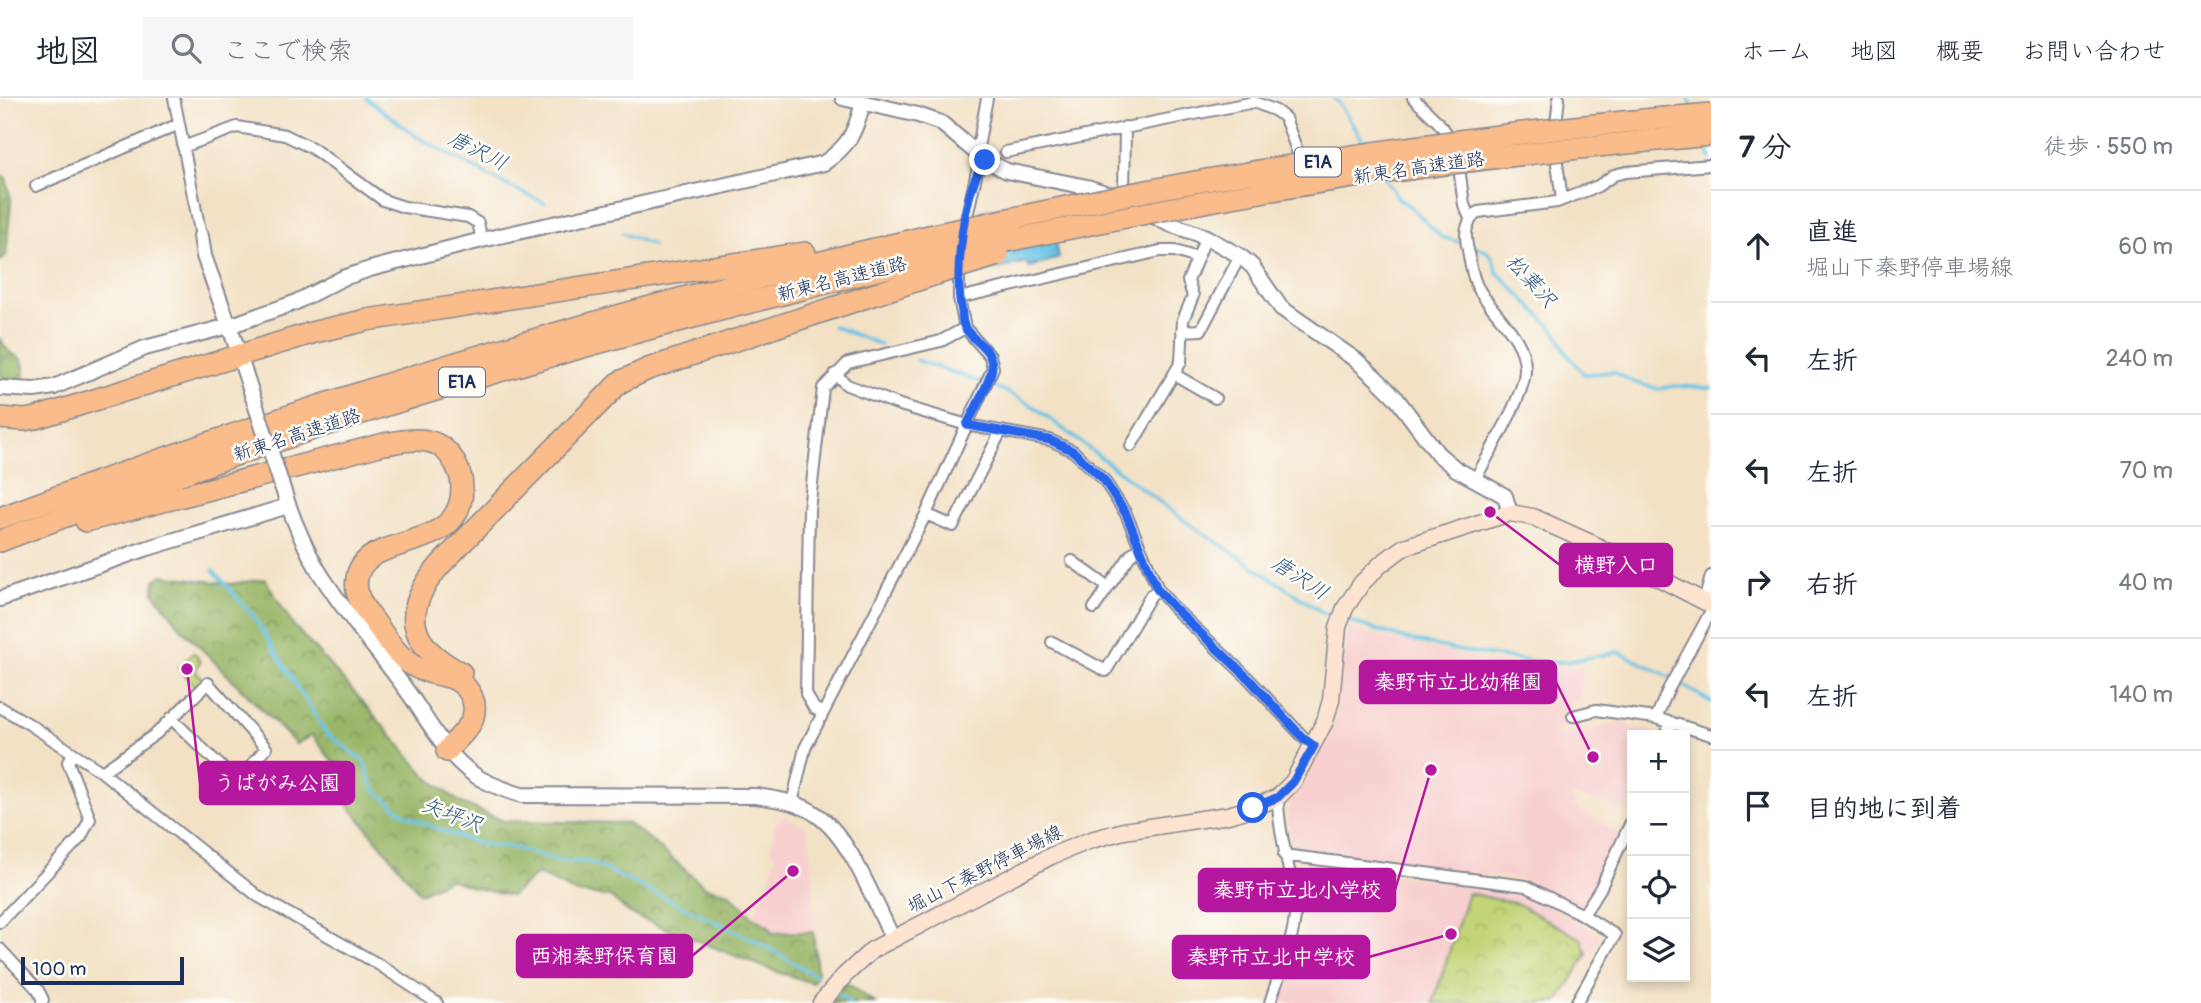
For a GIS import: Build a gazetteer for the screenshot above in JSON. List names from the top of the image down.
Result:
{
  "streets": {
    "highway": ["E1A", "新東名高速道路"],
    "main road": ["堀山下秦野停車場線"]
  },
  "water": ["唐沢川", "松葉沢", "矢坪沢"],
  "places": [
    "横野入口",
    "うばがみ公園",
    "秦野市立北幼稚園",
    "秦野市立北小学校",
    "西湘秦野保育園",
    "秦野市立北中学校"
  ],
  "scale_bar": "100 m",
  "page": {
    "header": "地図",
    "search": "ここで検索",
    "nav": [
      "ホーム",
      "地図",
      "概要",
      "お問い合わせ"
    ],
    "heading": ["7 分", "徒歩 · 550 m"],
    "list": [
      ["直進", "堀山下秦野停車場線", "60 m"],
      ["左折", "240 m"],
      ["左折", "70 m"],
      ["右折", "40 m"],
      ["左折", "140 m"],
      "目的地に到着"
    ],
    "map_buttons": ["+", "−"],
    "scale": "100 m"
  }
}
